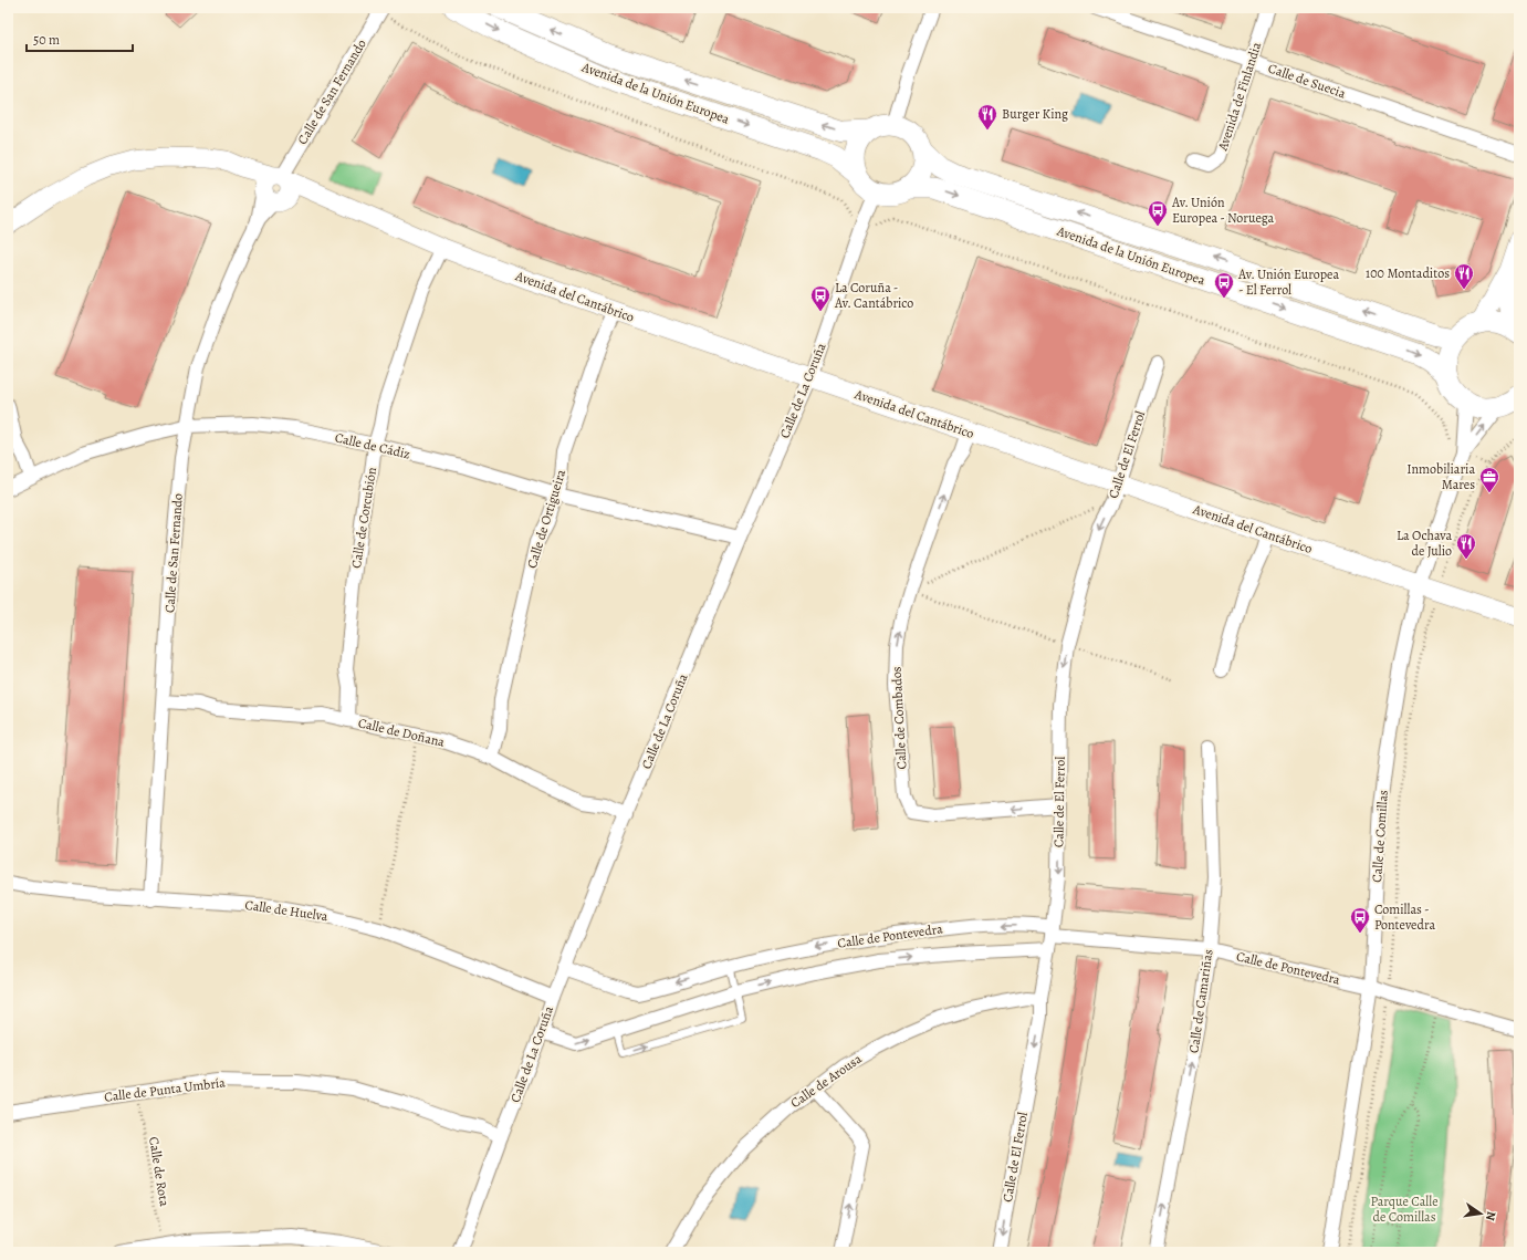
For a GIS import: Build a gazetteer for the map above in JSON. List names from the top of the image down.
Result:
{
  "streets": {
    "main road": ["Avenida de la Unión Europea"],
    "street": [
      "Calle de Suecia",
      "Calle de San Fernando",
      "Avenida de Finlandia",
      "Avenida del Cantábrico",
      "Calle de La Coruña",
      "Calle de Cádiz",
      "Calle de El Ferrol",
      "Calle de Corcubión",
      "Calle de Ortigueira",
      "Calle de Combados",
      "Calle de Doñana",
      "Calle de Comillas",
      "Calle de Huelva",
      "Calle de Pontevedra",
      "Calle de Camariñas",
      "Calle de Arousa",
      "Calle de Punta Umbría"
    ],
    "path": ["Calle de Rota"]
  },
  "crossings": [
    ["Calle de Suecia", "Avenida de Finlandia"],
    ["Calle de San Fernando", "Avenida del Cantábrico"],
    ["Calle de San Fernando", "Calle de Cádiz"],
    ["Calle de San Fernando", "Calle de Doñana"],
    ["Calle de San Fernando", "Calle de Huelva"],
    ["Avenida de la Unión Europea", "Calle de La Coruña"],
    ["Avenida del Cantábrico", "Calle de La Coruña"],
    ["Avenida del Cantábrico", "Calle de El Ferrol"],
    ["Avenida del Cantábrico", "Calle de Corcubión"],
    ["Avenida del Cantábrico", "Calle de Ortigueira"],
    ["Avenida del Cantábrico", "Calle de Combados"],
    ["Avenida del Cantábrico", "Calle de Comillas"],
    ["Calle de La Coruña", "Calle de Cádiz"],
    ["Calle de La Coruña", "Calle de Doñana"],
    ["Calle de La Coruña", "Calle de Huelva"],
    ["Calle de La Coruña", "Calle de Pontevedra"],
    ["Calle de La Coruña", "Calle de Punta Umbría"],
    ["Calle de Cádiz", "Calle de Corcubión"],
    ["Calle de Cádiz", "Calle de Ortigueira"],
    ["Calle de El Ferrol", "Calle de Combados"],
    ["Calle de El Ferrol", "Calle de Pontevedra"],
    ["Calle de El Ferrol", "Calle de Arousa"],
    ["Calle de Corcubión", "Calle de Doñana"],
    ["Calle de Ortigueira", "Calle de Doñana"],
    ["Calle de Comillas", "Calle de Pontevedra"],
    ["Calle de Pontevedra", "Calle de Camariñas"],
    ["Calle de Punta Umbría", "Calle de Rota"]
  ],
  "one_way": ["Calle de El Ferrol", "Calle de Camariñas"],
  "parks": ["Parque Calle de Comillas"],
  "places": {
    "restaurant": ["Burger King", "100 Montaditos", "La Ochava de Julio"],
    "bus stop": [
      "Av. Unión Europea - Noruega",
      "Av. Unión Europea - El Ferrol",
      "La Coruña - Av. Cantábrico",
      "Comillas - Pontevedra"
    ],
    "office": ["Inmobiliaria Mares"]
  },
  "scale_bar": "50 m",
  "north": "right"
}
